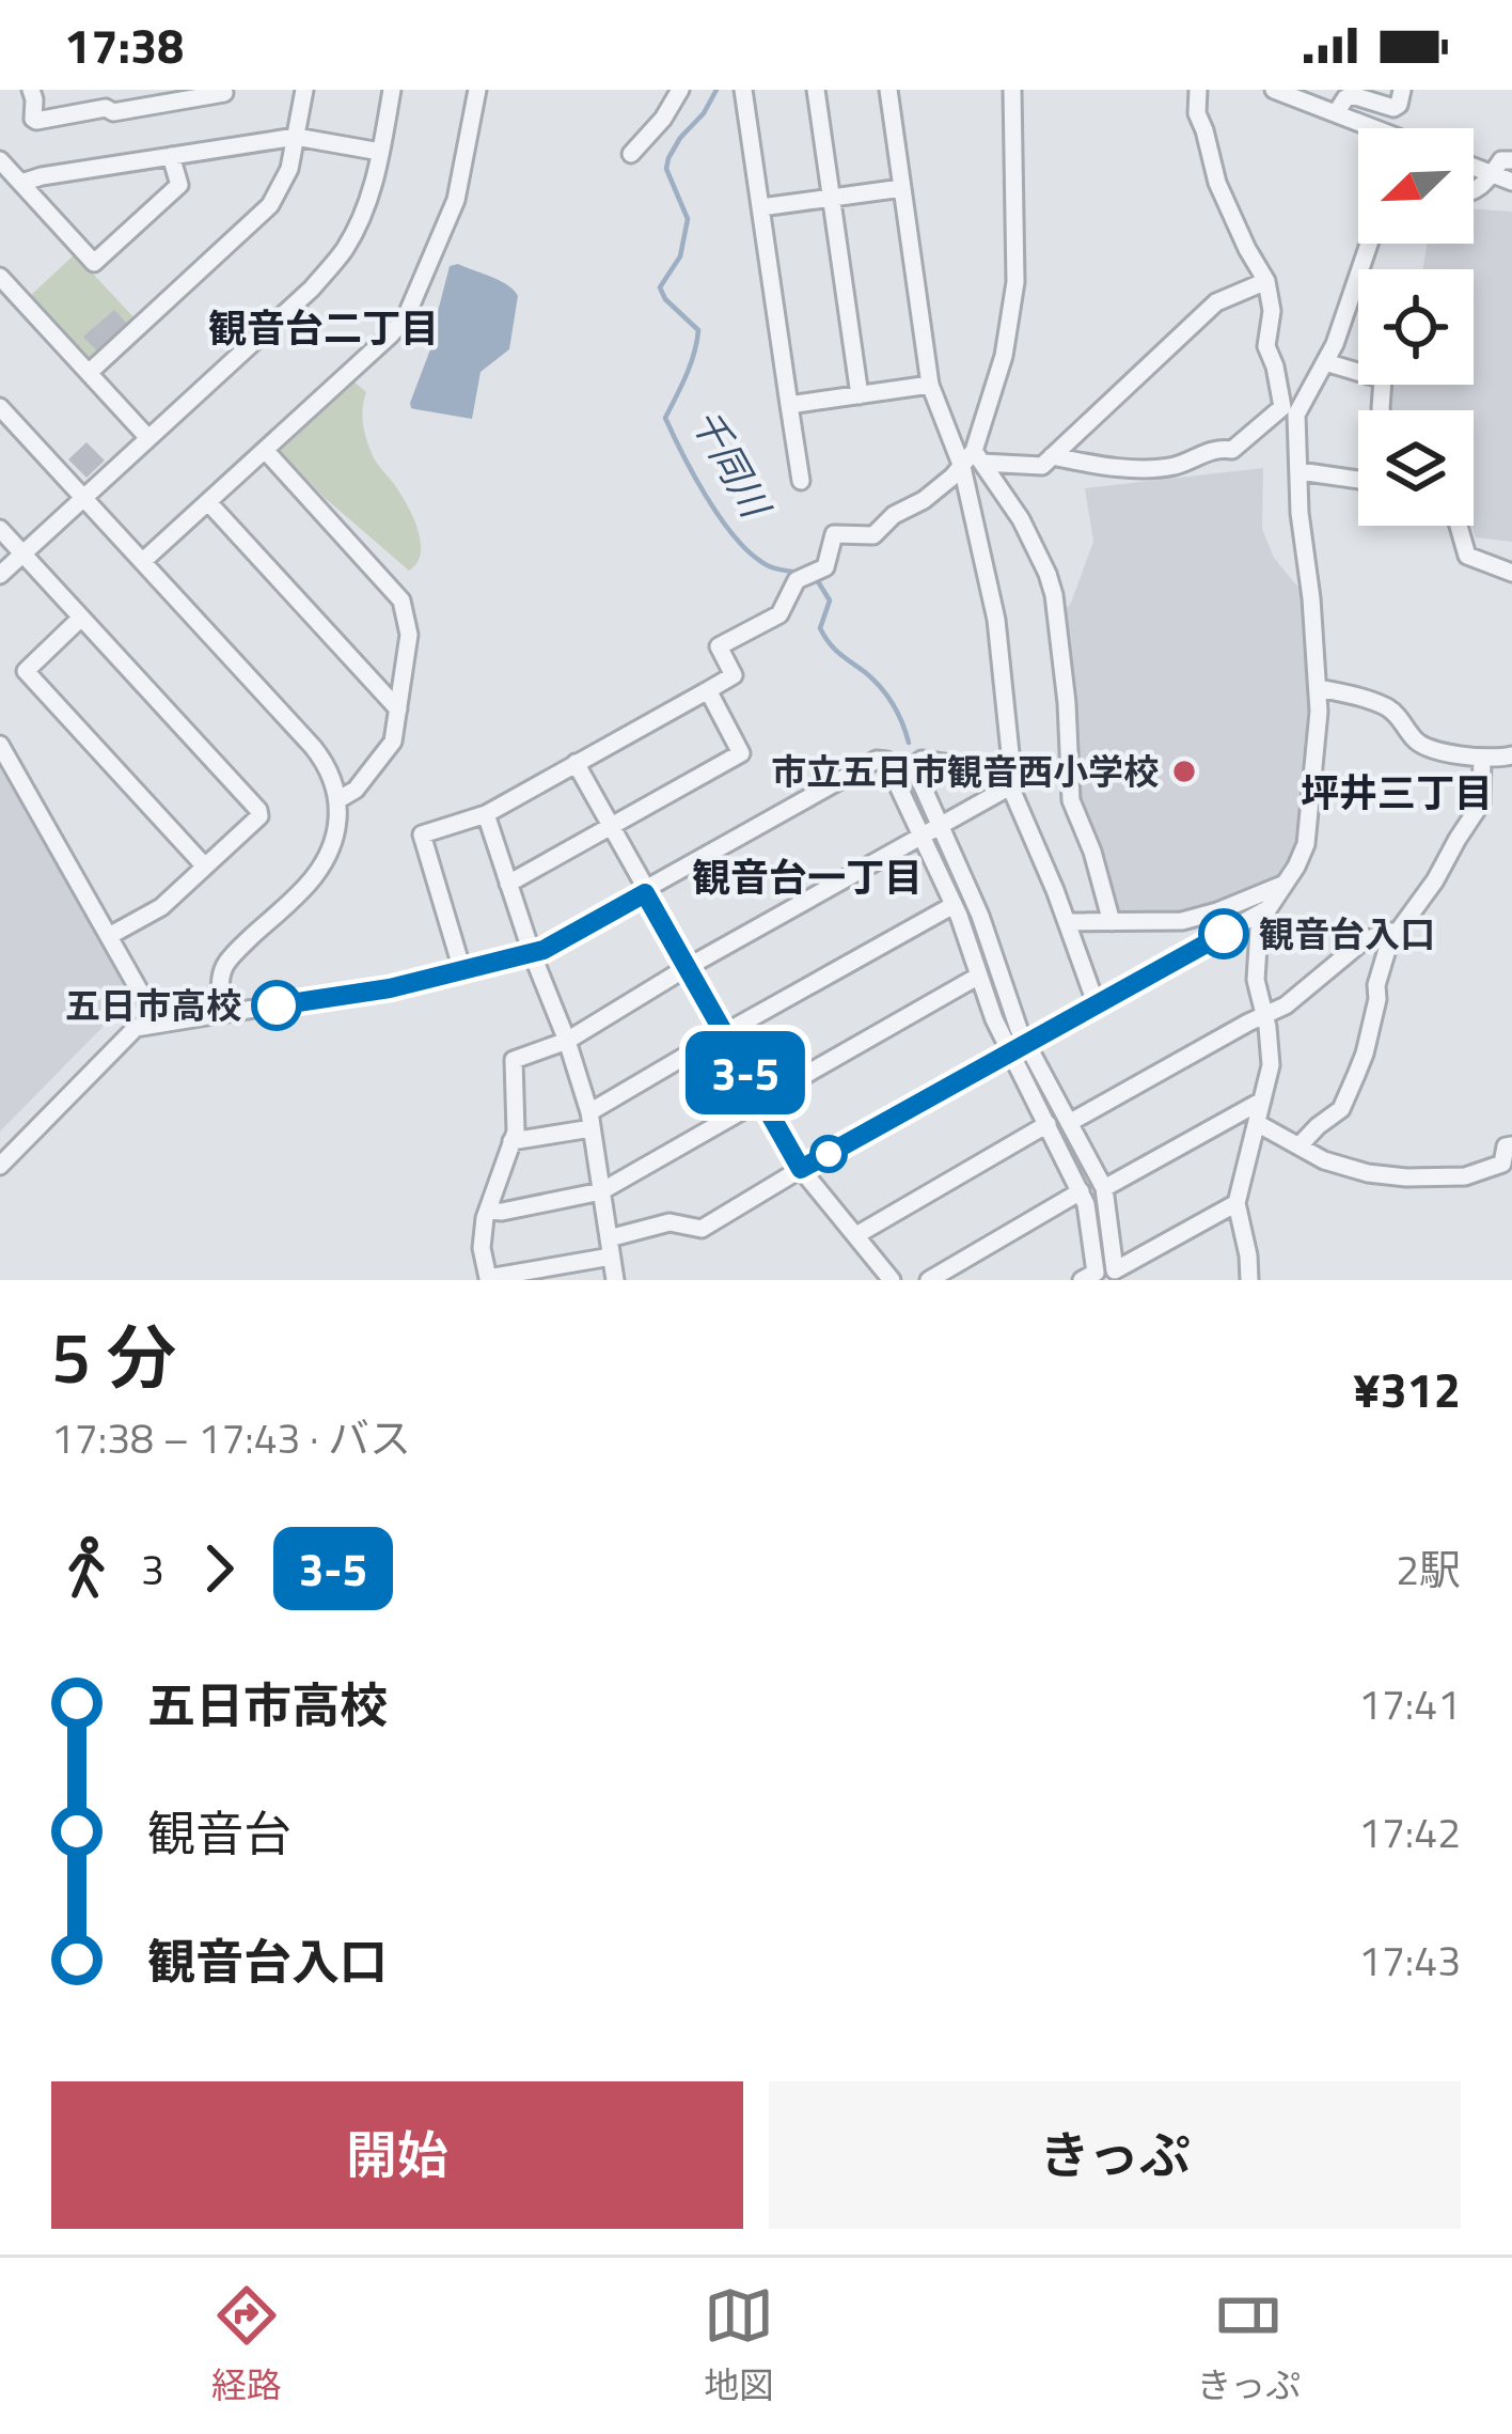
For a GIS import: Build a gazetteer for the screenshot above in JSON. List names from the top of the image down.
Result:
{
  "districts": ["観音台二丁目", "坪井三丁目", "観音台一丁目"],
  "water": ["千同川"],
  "places": ["市立五日市観音西小学校", "観音台入口", "五日市高校"],
  "lines": ["bus line 3-5"],
  "north": "bottom left",
  "page": {
    "status": "17:38",
    "on_map": "3-5",
    "heading": ["5 分", "17:38 – 17:43 · バス", "¥312"],
    "legs": ["3", "3-5", "2駅"],
    "list": [
      {
        "name": "五日市高校",
        "value": "17:41"
      },
      {
        "name": "観音台",
        "value": "17:42"
      },
      {
        "name": "観音台入口",
        "value": "17:43"
      }
    ],
    "buttons": ["開始", "きっぷ"],
    "tabs": ["経路", "地図", "きっぷ"]
  }
}
